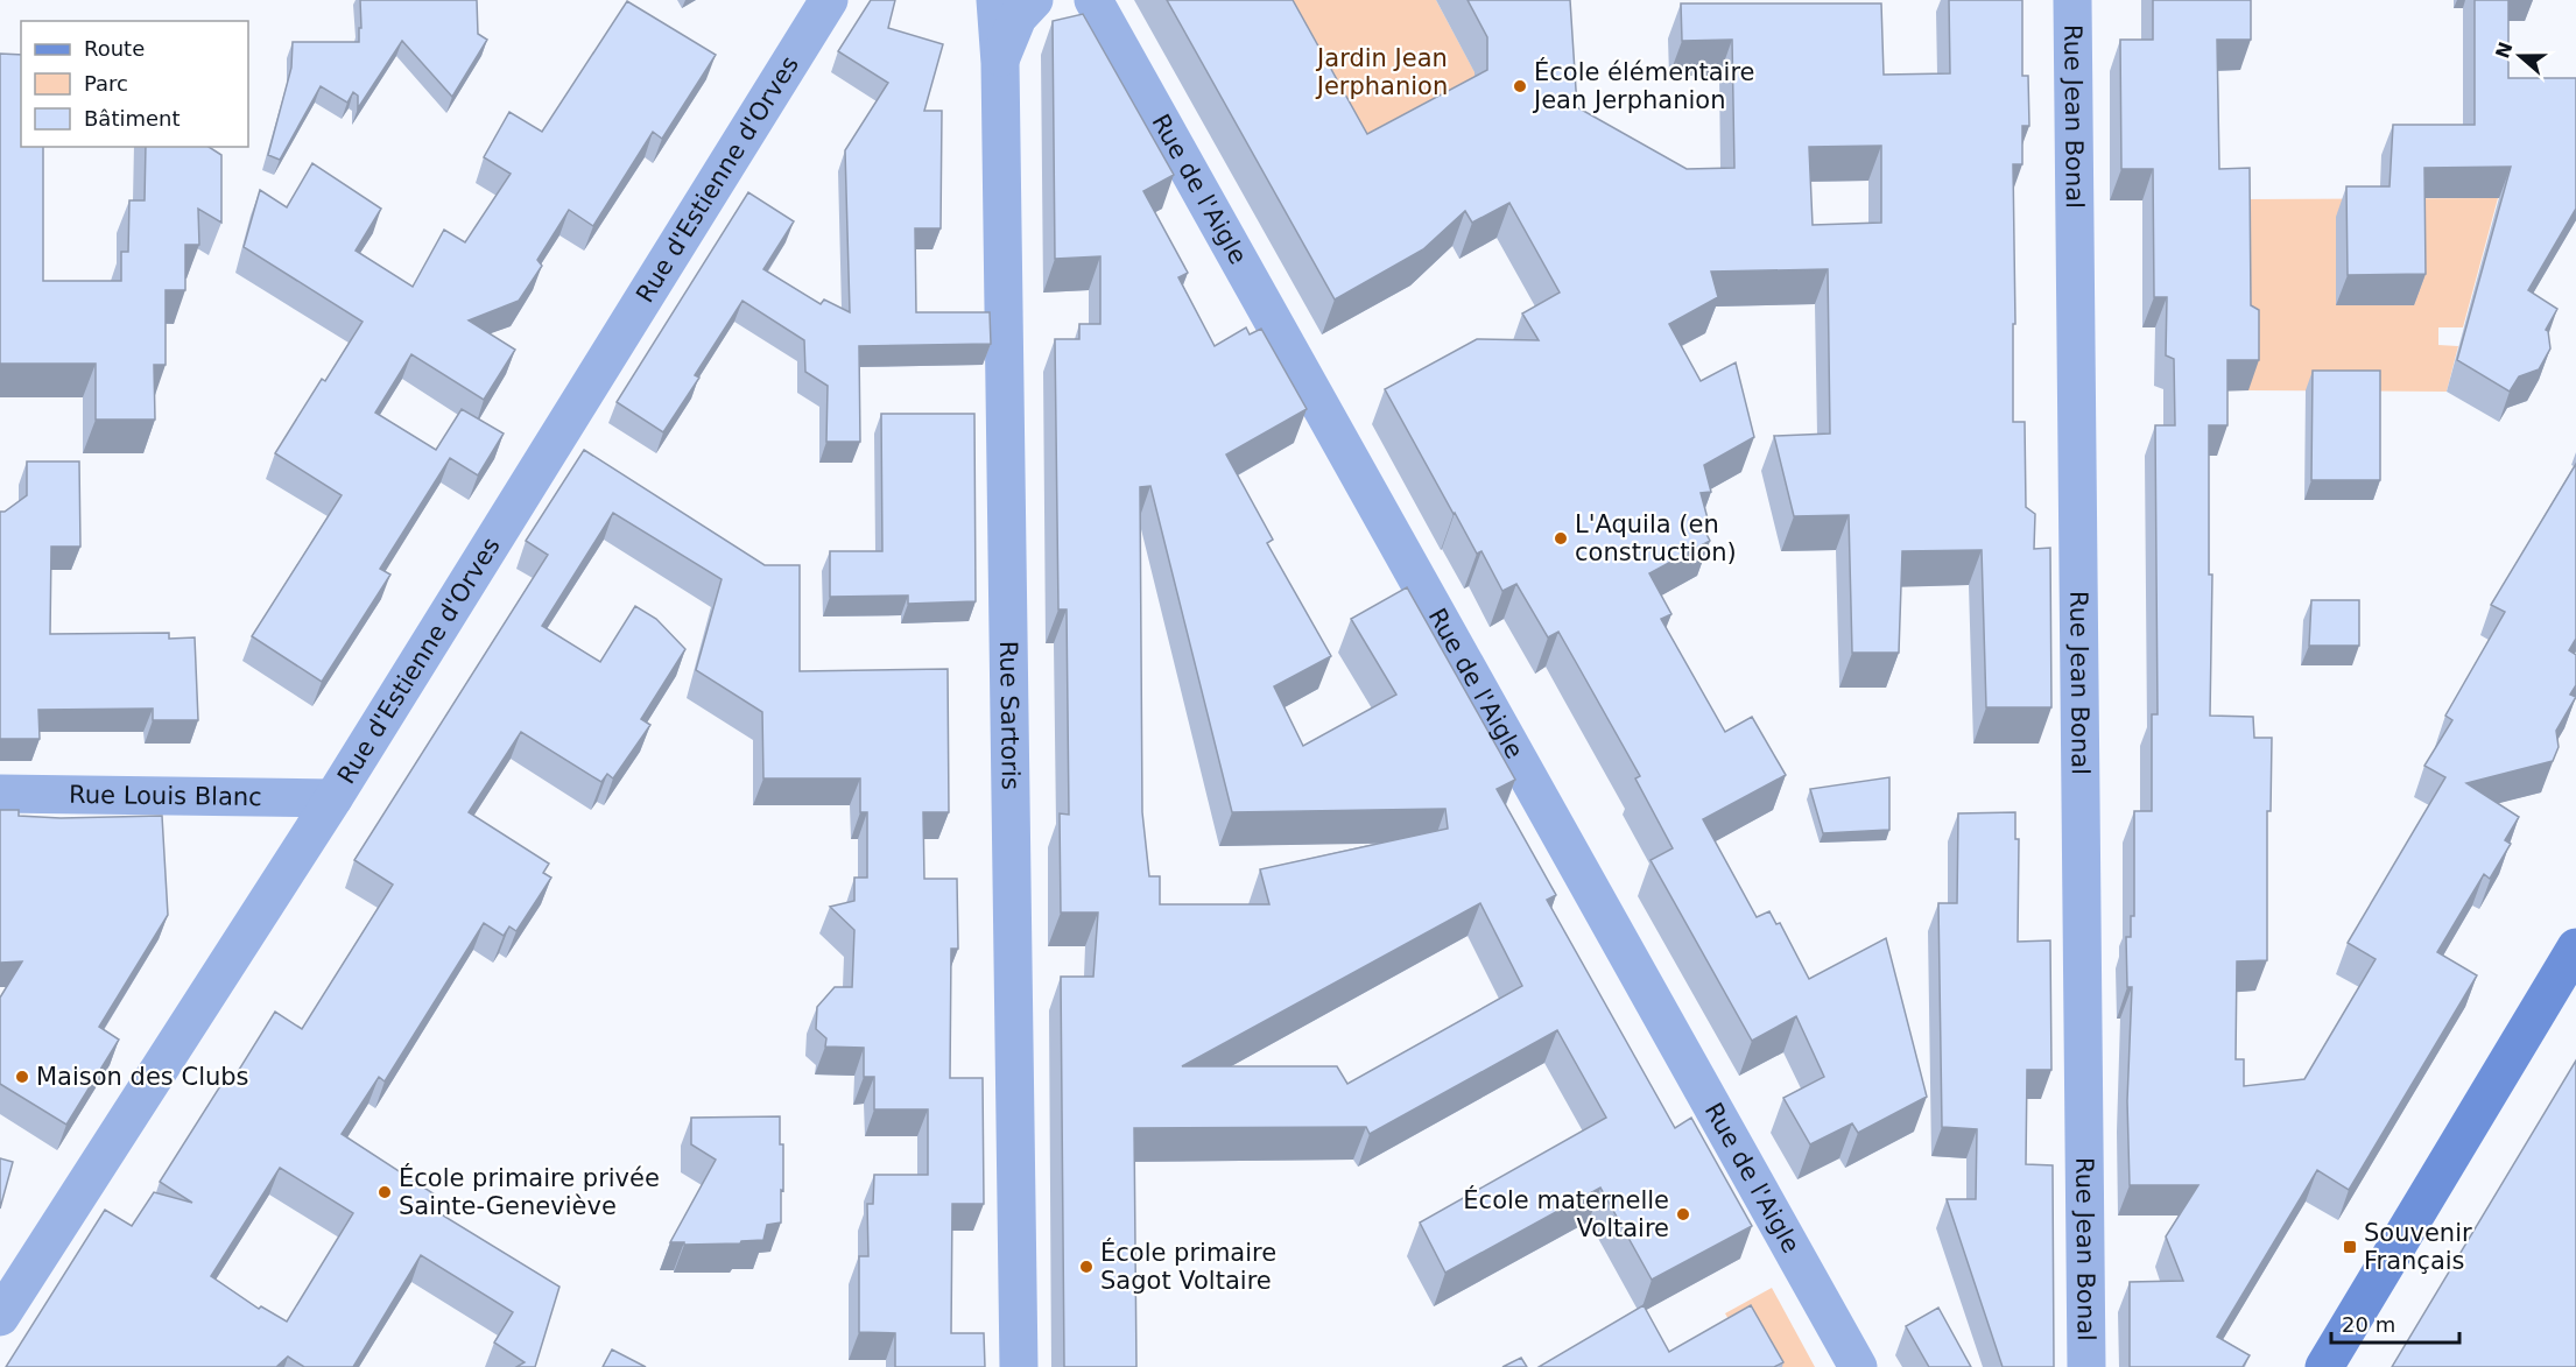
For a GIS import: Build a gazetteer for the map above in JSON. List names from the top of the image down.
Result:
{
  "streets": {
    "street": [
      "Rue Jean Bonal",
      "Rue d'Estienne d'Orves",
      "Rue de l'Aigle",
      "Rue Sartoris",
      "Rue Louis Blanc"
    ]
  },
  "crossings": [
    ["Rue d'Estienne d'Orves", "Rue Louis Blanc"]
  ],
  "parks": ["Jardin Jean Jerphanion"],
  "places": {
    "other": [
      "École élémentaire Jean Jerphanion",
      "L'Aquila (en construction)",
      "Maison des Clubs",
      "École primaire privée Sainte-Geneviève",
      "École maternelle Voltaire",
      "École primaire Sagot Voltaire"
    ],
    "transit": ["Souvenir Français"]
  },
  "legend": ["Route", "Parc", "Bâtiment"],
  "scale_bar": "20 m",
  "north": "left"
}
